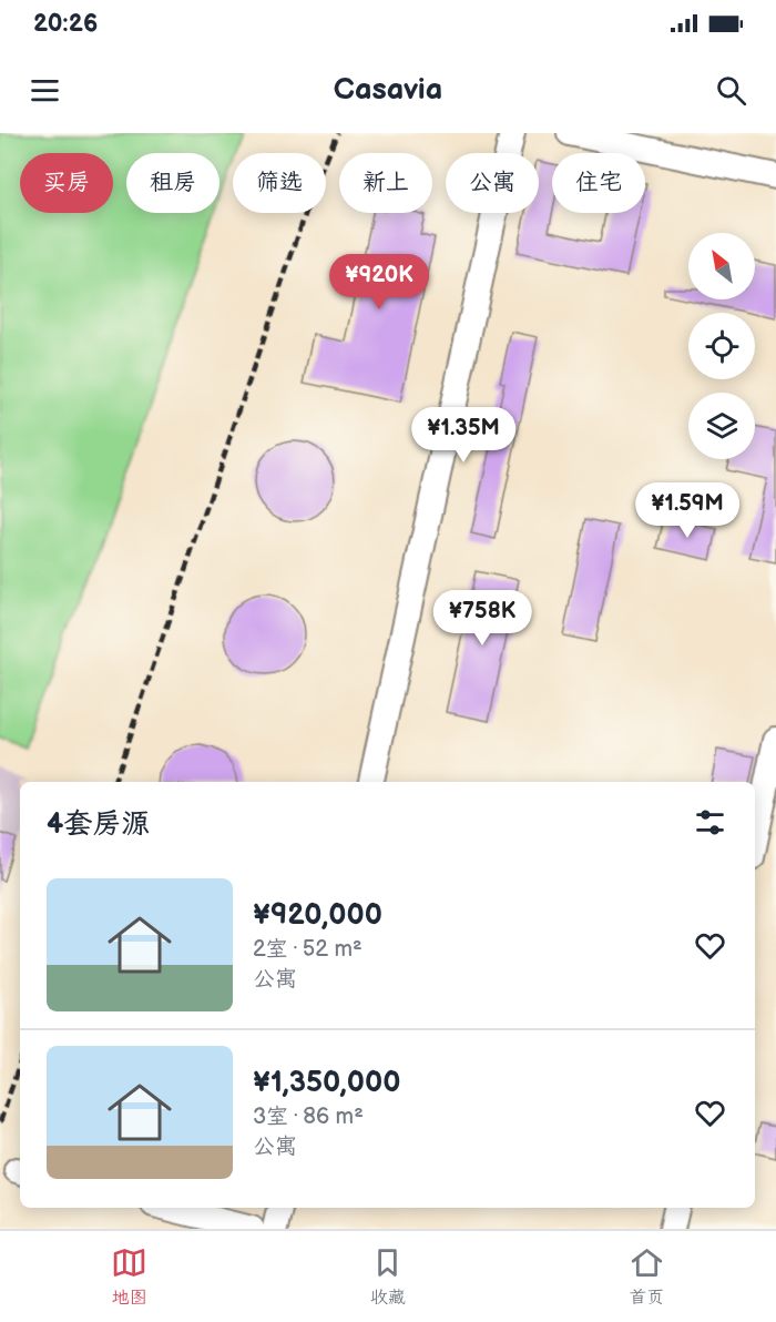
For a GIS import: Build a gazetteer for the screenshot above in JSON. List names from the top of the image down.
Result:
{
  "north": "top left",
  "page": {
    "status": "20:26",
    "header": "Casavia",
    "chip": [
      "买房",
      "租房",
      "筛选",
      "新上",
      "公寓",
      "住宅"
    ],
    "price": [
      "¥920K",
      "¥1.35M",
      "¥1.59M",
      "¥758K"
    ],
    "heading": "4套房源",
    "list": [
      {
        "name": "¥920,000",
        "note": "2室 · 52 m² · 公寓"
      },
      {
        "name": "¥1,350,000",
        "note": "3室 · 86 m² · 公寓"
      }
    ],
    "tabs": ["地图", "收藏", "首页"]
  }
}
